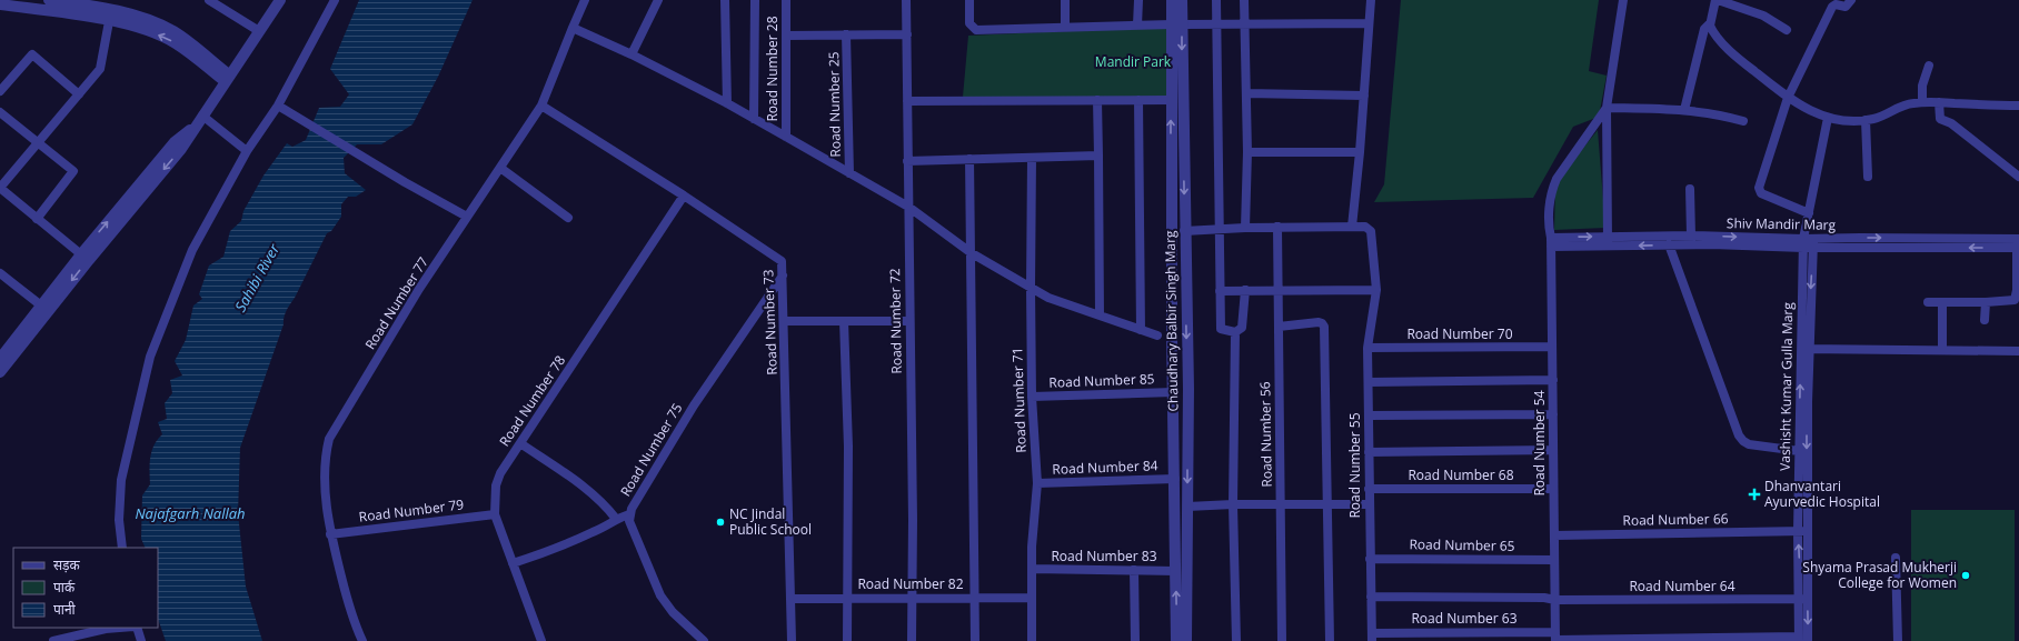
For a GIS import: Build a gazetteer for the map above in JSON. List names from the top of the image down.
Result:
{
  "streets": {
    "street": [
      "Road Number 28",
      "Road Number 25",
      "Shiv Mandir Marg",
      "Road Number 77",
      "Road Number 72",
      "Chaudhary Balbir Singh Marg",
      "Road Number 73",
      "Road Number 70",
      "Road Number 85",
      "Vashisht Kumar Gulla Marg",
      "Road Number 71",
      "Road Number 78",
      "Road Number 56",
      "Road Number 54",
      "Road Number 75",
      "Road Number 55",
      "Road Number 84",
      "Road Number 68",
      "Road Number 79",
      "Road Number 66",
      "Road Number 65",
      "Road Number 83",
      "Road Number 82",
      "Road Number 64",
      "Road Number 63"
    ]
  },
  "crossings": [
    ["Shiv Mandir Marg", "Vashisht Kumar Gulla Marg"],
    ["Road Number 77", "Road Number 73"],
    ["Road Number 77", "Road Number 79"],
    ["Road Number 72", "Road Number 82"],
    ["Chaudhary Balbir Singh Marg", "Road Number 85"],
    ["Chaudhary Balbir Singh Marg", "Road Number 84"],
    ["Chaudhary Balbir Singh Marg", "Road Number 83"],
    ["Road Number 73", "Road Number 78"],
    ["Road Number 73", "Road Number 75"],
    ["Road Number 73", "Road Number 82"],
    ["Road Number 70", "Road Number 54"],
    ["Road Number 70", "Road Number 55"],
    ["Road Number 85", "Road Number 71"],
    ["Vashisht Kumar Gulla Marg", "Road Number 66"],
    ["Vashisht Kumar Gulla Marg", "Road Number 64"],
    ["Vashisht Kumar Gulla Marg", "Road Number 63"],
    ["Road Number 71", "Road Number 84"],
    ["Road Number 71", "Road Number 83"],
    ["Road Number 71", "Road Number 82"],
    ["Road Number 78", "Road Number 79"],
    ["Road Number 54", "Road Number 68"],
    ["Road Number 54", "Road Number 66"],
    ["Road Number 54", "Road Number 65"],
    ["Road Number 54", "Road Number 64"],
    ["Road Number 54", "Road Number 63"],
    ["Road Number 55", "Road Number 68"],
    ["Road Number 55", "Road Number 65"],
    ["Road Number 55", "Road Number 64"],
    ["Road Number 55", "Road Number 63"]
  ],
  "water": ["Sahibi River", "Najafgarh Nallah"],
  "parks": ["Mandir Park"],
  "places": {
    "health": ["Dhanvantari Ayurvedic Hospital"],
    "other": ["NC Jindal Public School", "Shyama Prasad Mukherji College for Women"]
  },
  "legend": ["सड़क", "पार्क", "पानी"]
}
